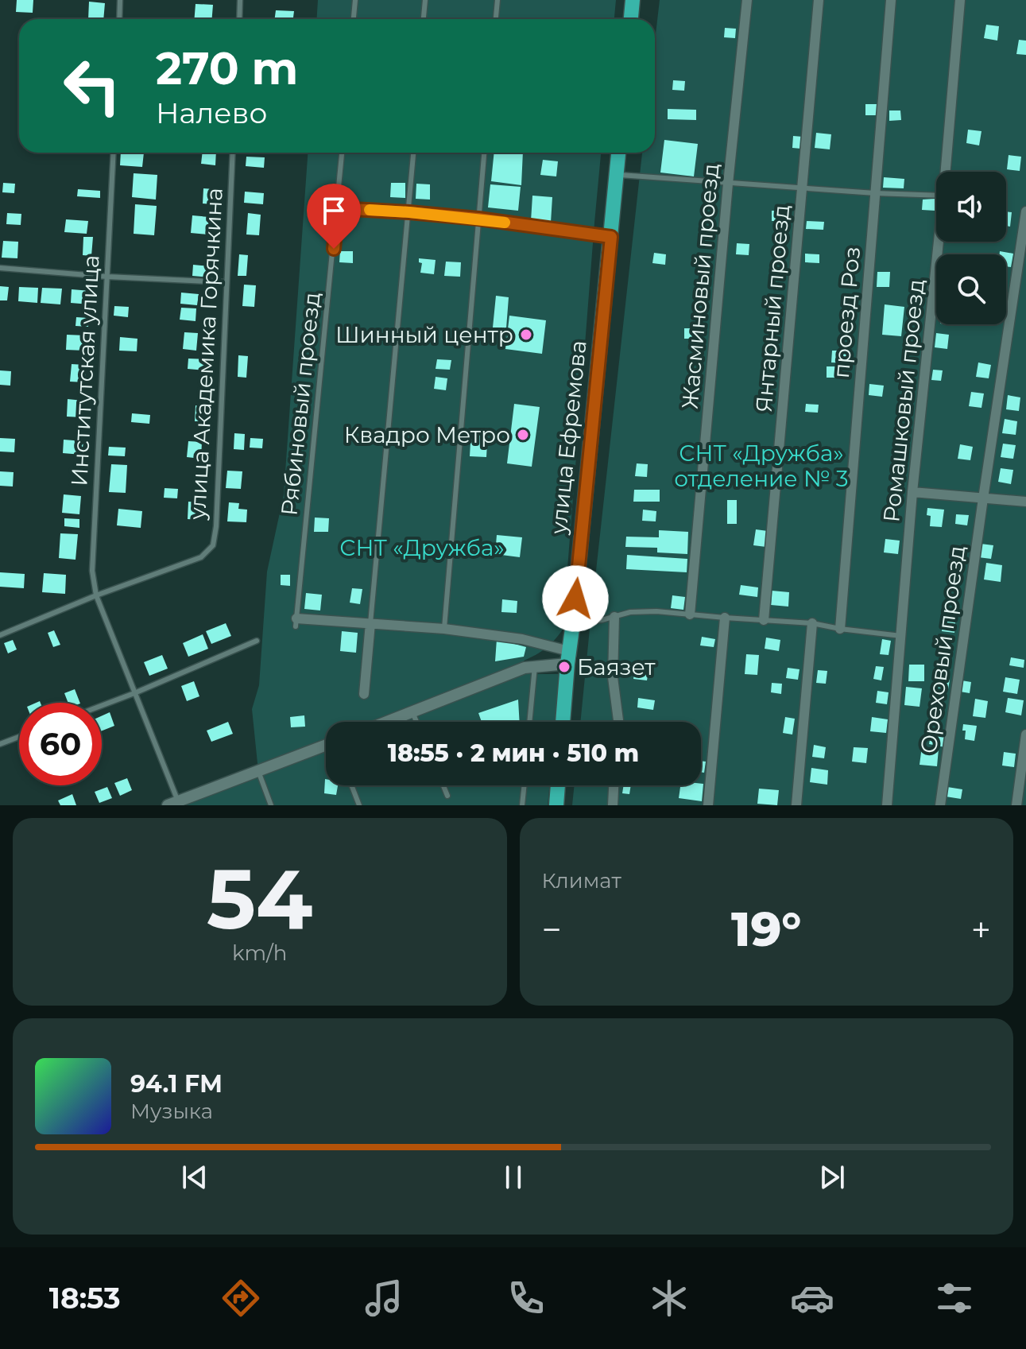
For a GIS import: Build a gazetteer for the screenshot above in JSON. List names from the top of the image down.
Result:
{
  "streets": {
    "main road": ["улица Ефремова"],
    "street": [
      "Жасминовый проезд",
      "Янтарный проезд",
      "проезд Роз",
      "Ромашковый проезд",
      "Ореховый проезд"
    ],
    "lane": ["улица Академика Горячкина", "Институтская улица", "Рябиновый проезд"]
  },
  "crossings": [
    ["улица Академика Горячкина", "Институтская улица"]
  ],
  "parks": ["СНТ «Дружба» отделение № 3", "СНТ «Дружба»"],
  "places": ["Шинный центр", "Квадро Метро", "Баязет"],
  "page": {
    "turn": ["270 m", "Налево"],
    "limit": "60",
    "trip": "18:55 · 2 мин · 510 m",
    "tile": [
      ["54", "km/h"],
      "Климат"
    ],
    "heat": ["−", "19°", "+"],
    "song": ["94.1 FM", "Музыка"],
    "tabs": "18:53"
  }
}
